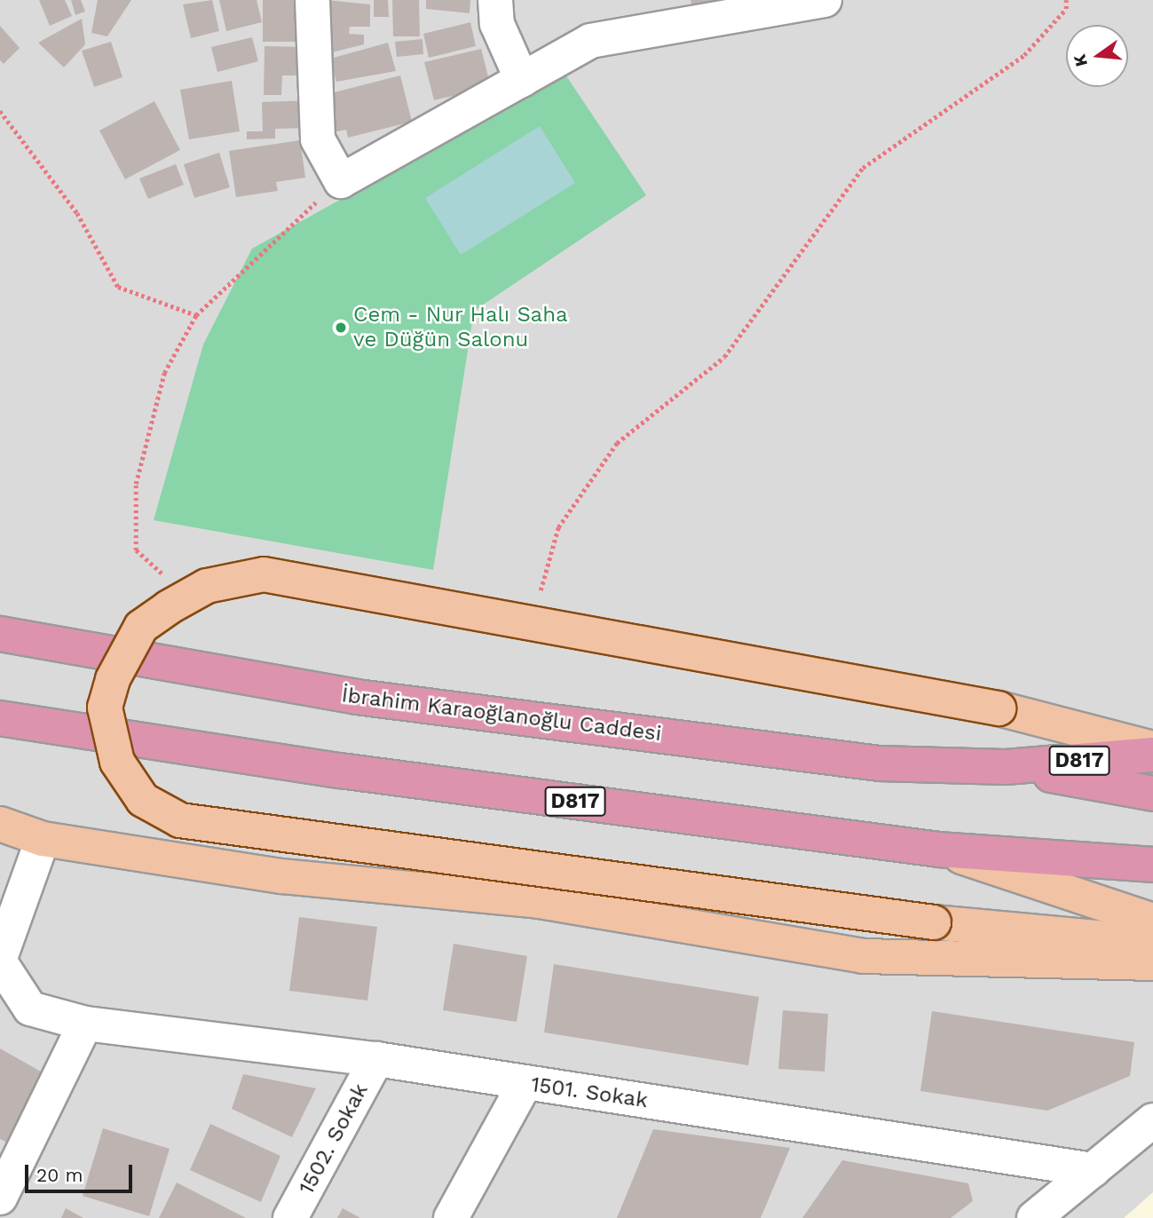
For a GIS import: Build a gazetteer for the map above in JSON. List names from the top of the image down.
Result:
{
  "streets": {
    "highway": ["İbrahim Karaoğlanoğlu Caddesi", "D817"],
    "street": ["1501. Sokak", "1502. Sokak"]
  },
  "crossings": [
    ["İbrahim Karaoğlanoğlu Caddesi", "D817"],
    ["1501. Sokak", "1502. Sokak"]
  ],
  "places": ["Cem - Nur Halı Saha ve Düğün Salonu"],
  "scale_bar": "20 m",
  "north": "left"
}
